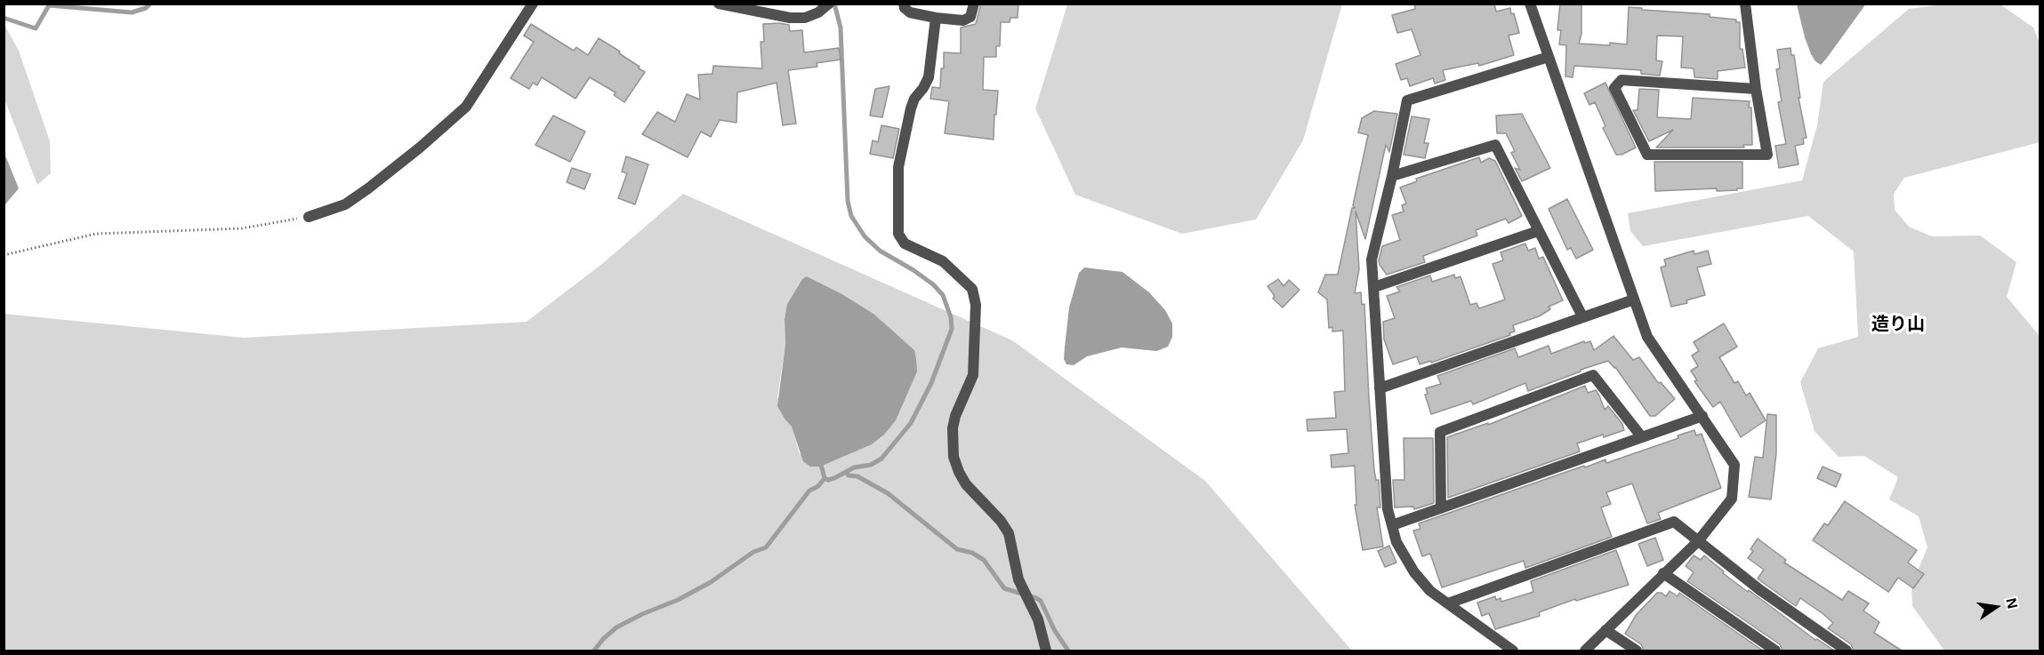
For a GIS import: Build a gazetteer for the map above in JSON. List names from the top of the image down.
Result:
{
  "districts": ["造り山"],
  "north": "right"
}
